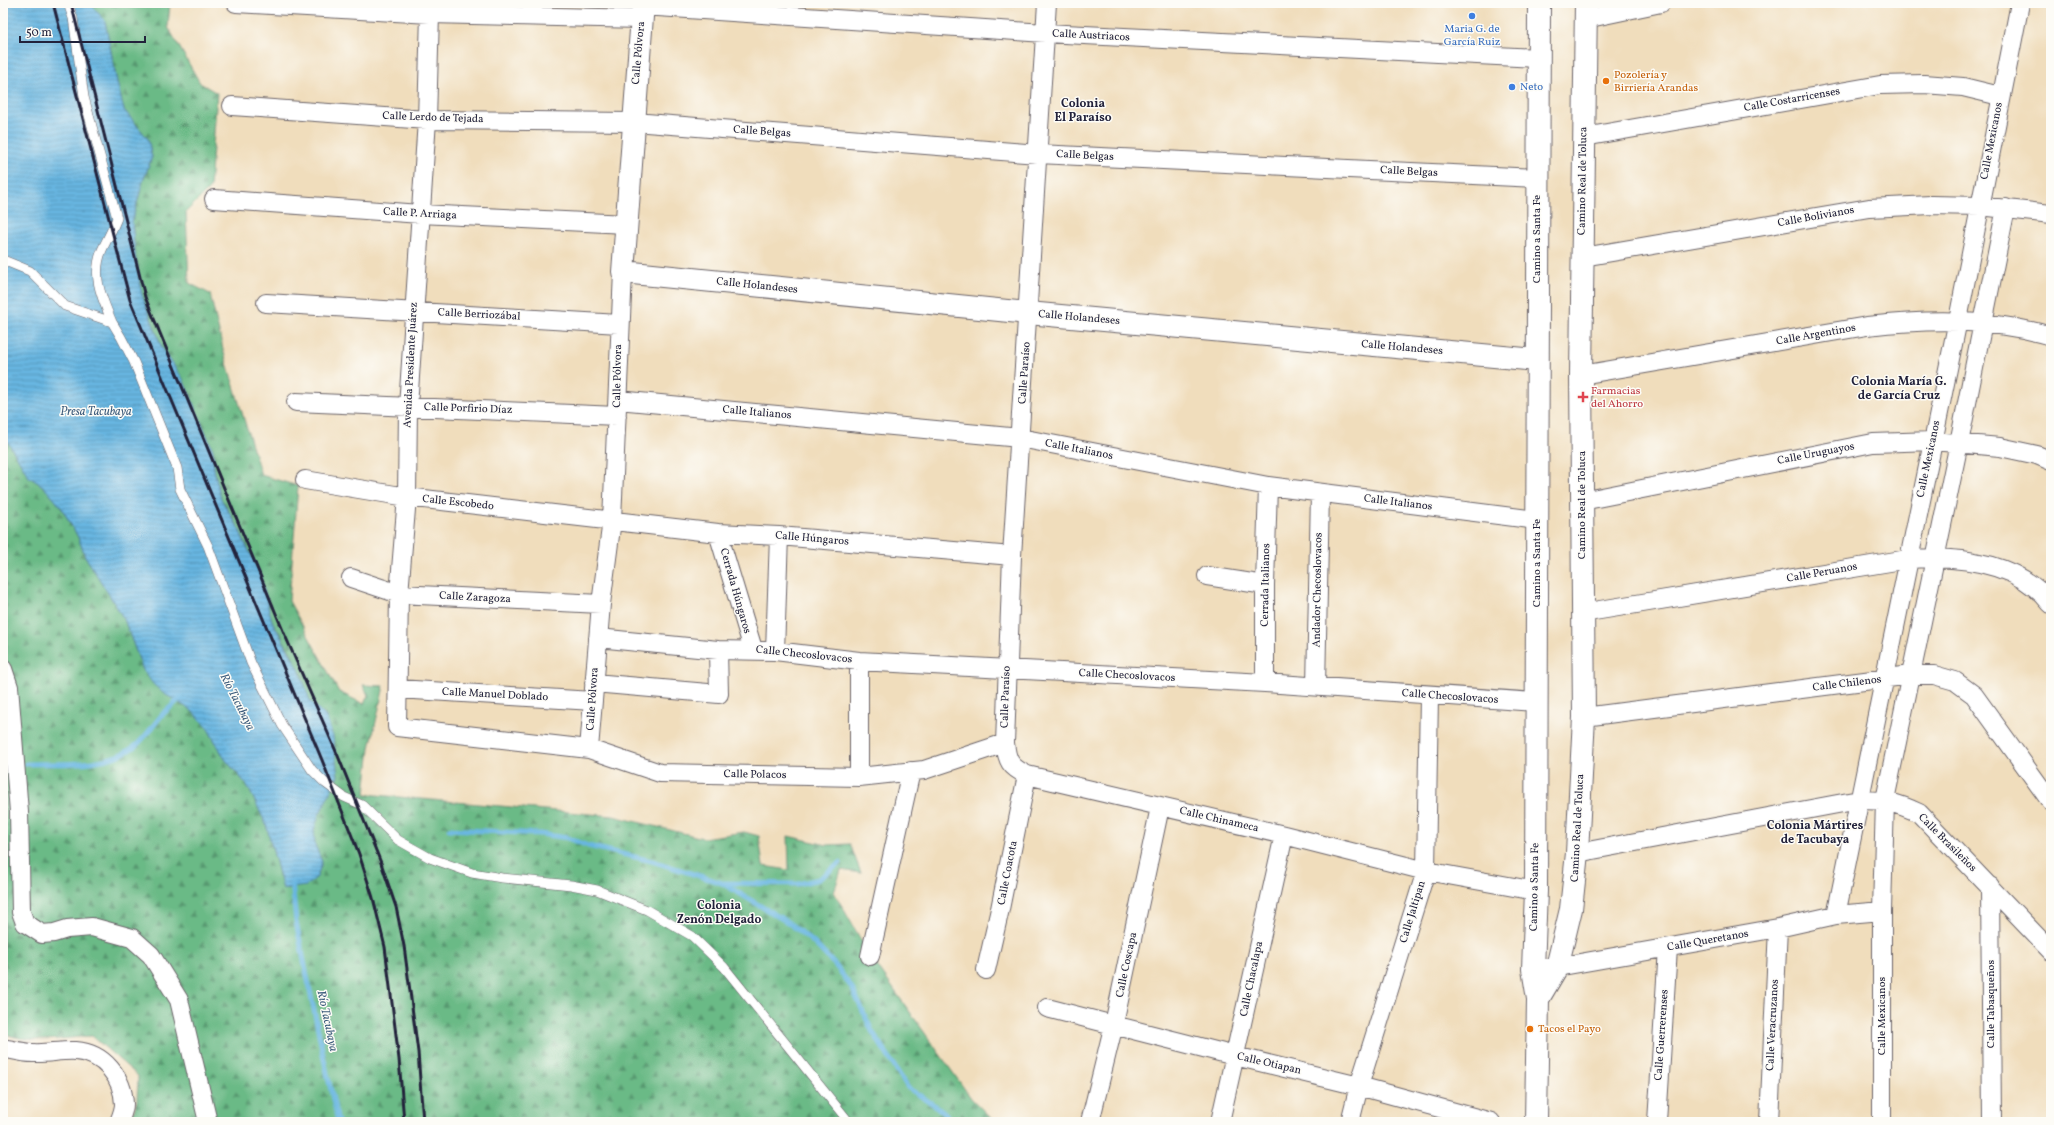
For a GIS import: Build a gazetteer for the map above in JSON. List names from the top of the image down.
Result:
{
  "streets": {
    "main road": [
      "Calle Pólvora",
      "Camino Real de Toluca",
      "Camino a Santa Fe",
      "Calle Holandeses"
    ],
    "street": [
      "Calle Austriacos",
      "Calle Costarricenses",
      "Calle Lerdo de Tejada",
      "Calle Belgas",
      "Calle Mexicanos",
      "Calle P. Arriaga",
      "Calle Bolivianos",
      "Calle Berriozábal",
      "Calle Argentinos",
      "Avenida Presidente Juárez",
      "Calle Paraíso",
      "Calle Porfirio Díaz",
      "Calle Italianos",
      "Calle Uruguayos",
      "Calle Escobedo",
      "Calle Húngaros",
      "Calle Peruanos",
      "Cerrada Italianos",
      "Andador Checoslovacos",
      "Cerrada Húngaros",
      "Calle Zaragoza",
      "Calle Checoslovacos",
      "Calle Chilenos",
      "Calle Manuel Doblado",
      "Calle Polacos",
      "Calle Chinameca",
      "Calle Brasileños",
      "Calle Coacota",
      "Calle Jaltipan",
      "Calle Queretanos",
      "Calle Coscapa",
      "Calle Chacalapa",
      "Calle Tabasqueños",
      "Calle Veracruzanos",
      "Calle Guerrerenses",
      "Calle Otiapan"
    ]
  },
  "crossings": [
    ["Calle Austriacos", "Calle Pólvora"],
    ["Calle Austriacos", "Camino a Santa Fe"],
    ["Calle Austriacos", "Avenida Presidente Juárez"],
    ["Calle Austriacos", "Calle Paraíso"],
    ["Calle Pólvora", "Calle Lerdo de Tejada"],
    ["Calle Pólvora", "Calle Belgas"],
    ["Calle Pólvora", "Calle P. Arriaga"],
    ["Calle Pólvora", "Calle Holandeses"],
    ["Calle Pólvora", "Calle Berriozábal"],
    ["Calle Pólvora", "Calle Porfirio Díaz"],
    ["Calle Pólvora", "Calle Italianos"],
    ["Calle Pólvora", "Calle Escobedo"],
    ["Calle Pólvora", "Calle Húngaros"],
    ["Calle Pólvora", "Calle Zaragoza"],
    ["Calle Pólvora", "Calle Checoslovacos"],
    ["Calle Pólvora", "Calle Manuel Doblado"],
    ["Calle Pólvora", "Calle Polacos"],
    ["Calle Costarricenses", "Calle Mexicanos"],
    ["Calle Costarricenses", "Camino Real de Toluca"],
    ["Calle Lerdo de Tejada", "Calle Belgas"],
    ["Calle Lerdo de Tejada", "Avenida Presidente Juárez"],
    ["Calle Belgas", "Camino a Santa Fe"],
    ["Calle Belgas", "Calle Paraíso"],
    ["Calle Mexicanos", "Calle Bolivianos"],
    ["Calle Mexicanos", "Calle Argentinos"],
    ["Calle Mexicanos", "Calle Uruguayos"],
    ["Calle Mexicanos", "Calle Peruanos"],
    ["Calle Mexicanos", "Calle Chilenos"],
    ["Calle Mexicanos", "Calle Brasileños"],
    ["Calle Mexicanos", "Calle Queretanos"],
    ["Camino Real de Toluca", "Calle Bolivianos"],
    ["Camino Real de Toluca", "Camino a Santa Fe"],
    ["Camino Real de Toluca", "Calle Argentinos"],
    ["Camino Real de Toluca", "Calle Uruguayos"],
    ["Camino Real de Toluca", "Calle Peruanos"],
    ["Camino Real de Toluca", "Calle Chilenos"],
    ["Camino Real de Toluca", "Calle Brasileños"],
    ["Camino Real de Toluca", "Calle Queretanos"],
    ["Calle P. Arriaga", "Avenida Presidente Juárez"],
    ["Camino a Santa Fe", "Calle Holandeses"],
    ["Camino a Santa Fe", "Calle Italianos"],
    ["Camino a Santa Fe", "Calle Checoslovacos"],
    ["Camino a Santa Fe", "Calle Chinameca"],
    ["Camino a Santa Fe", "Calle Queretanos"],
    ["Calle Holandeses", "Calle Paraíso"],
    ["Calle Berriozábal", "Avenida Presidente Juárez"],
    ["Avenida Presidente Juárez", "Calle Porfirio Díaz"],
    ["Avenida Presidente Juárez", "Calle Escobedo"],
    ["Avenida Presidente Juárez", "Calle Zaragoza"],
    ["Avenida Presidente Juárez", "Calle Manuel Doblado"],
    ["Avenida Presidente Juárez", "Calle Polacos"],
    ["Calle Paraíso", "Calle Italianos"],
    ["Calle Paraíso", "Calle Húngaros"],
    ["Calle Paraíso", "Calle Checoslovacos"],
    ["Calle Paraíso", "Calle Chinameca"],
    ["Calle Porfirio Díaz", "Calle Italianos"],
    ["Calle Italianos", "Cerrada Italianos"],
    ["Calle Italianos", "Andador Checoslovacos"],
    ["Calle Escobedo", "Calle Húngaros"],
    ["Calle Húngaros", "Cerrada Húngaros"],
    ["Cerrada Italianos", "Calle Checoslovacos"],
    ["Andador Checoslovacos", "Calle Checoslovacos"],
    ["Cerrada Húngaros", "Calle Checoslovacos"],
    ["Calle Checoslovacos", "Calle Jaltipan"],
    ["Calle Chinameca", "Calle Coacota"],
    ["Calle Chinameca", "Calle Jaltipan"],
    ["Calle Chinameca", "Calle Coscapa"],
    ["Calle Chinameca", "Calle Chacalapa"],
    ["Calle Brasileños", "Calle Tabasqueños"],
    ["Calle Jaltipan", "Calle Otiapan"],
    ["Calle Queretanos", "Calle Veracruzanos"],
    ["Calle Queretanos", "Calle Guerrerenses"],
    ["Calle Coscapa", "Calle Otiapan"],
    ["Calle Chacalapa", "Calle Otiapan"]
  ],
  "districts": [
    "Colonia El Paraíso",
    "Colonia María G. de García Cruz",
    "Colonia Mártires de Tacubaya",
    "Colonia Zenón Delgado"
  ],
  "water": ["Presa Tacubaya", "Río Tacubaya"],
  "places": {
    "other": [
      "Maria G. de García Ruiz",
      "Pozolería y Birriería Arandas",
      "Neto",
      "Tacos el Payo"
    ],
    "health": ["Farmacias del Ahorro"]
  },
  "scale_bar": "50 m"
}
